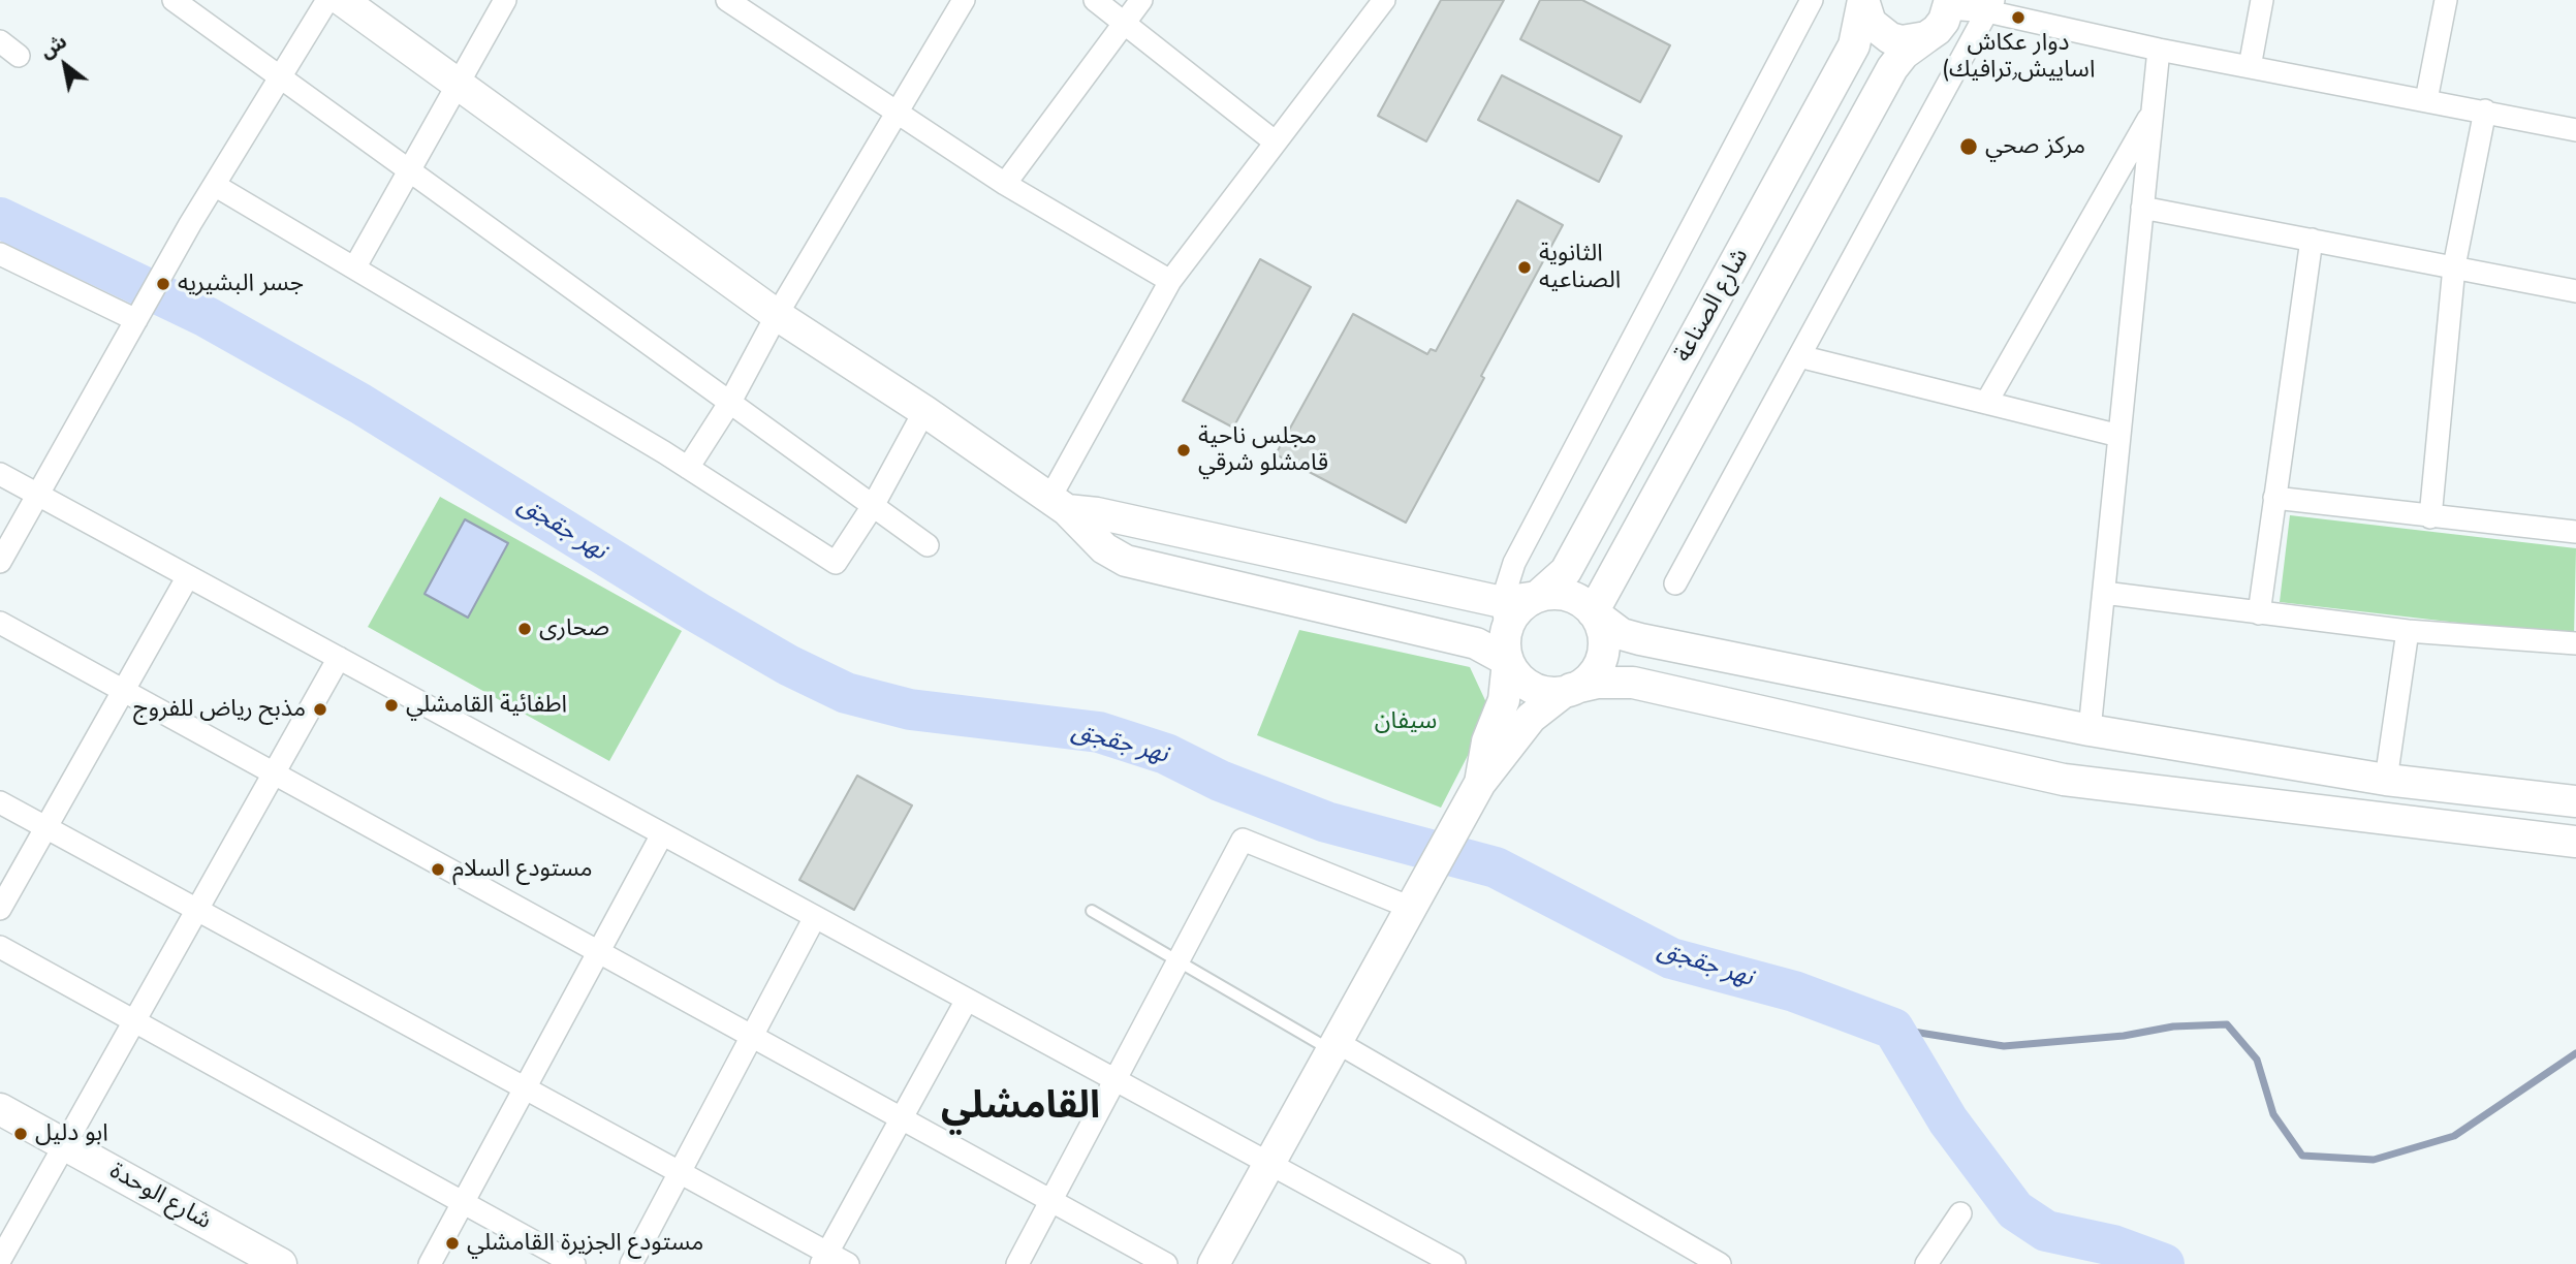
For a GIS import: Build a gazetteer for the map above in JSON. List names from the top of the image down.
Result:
{
  "streets": {
    "street": ["شارع الصناعة", "شارع الوحدة"]
  },
  "districts": ["القامشلي"],
  "water": ["نهر جقجق"],
  "parks": ["سيفان"],
  "places": [
    "دوار عكاش (اساييش٫ترافيك",
    "مركز صحي",
    "الثانوية الصناعيه",
    "جسر البشيريه",
    "مجلس ناحية قامشلو شرقي",
    "صحارى",
    "اطفائية القامشلي",
    "مذبح رياض للفروج",
    "مستودع السلام",
    "ابو دليل",
    "مستودع الجزيرة القامشلي"
  ],
  "north": "top left"
}
